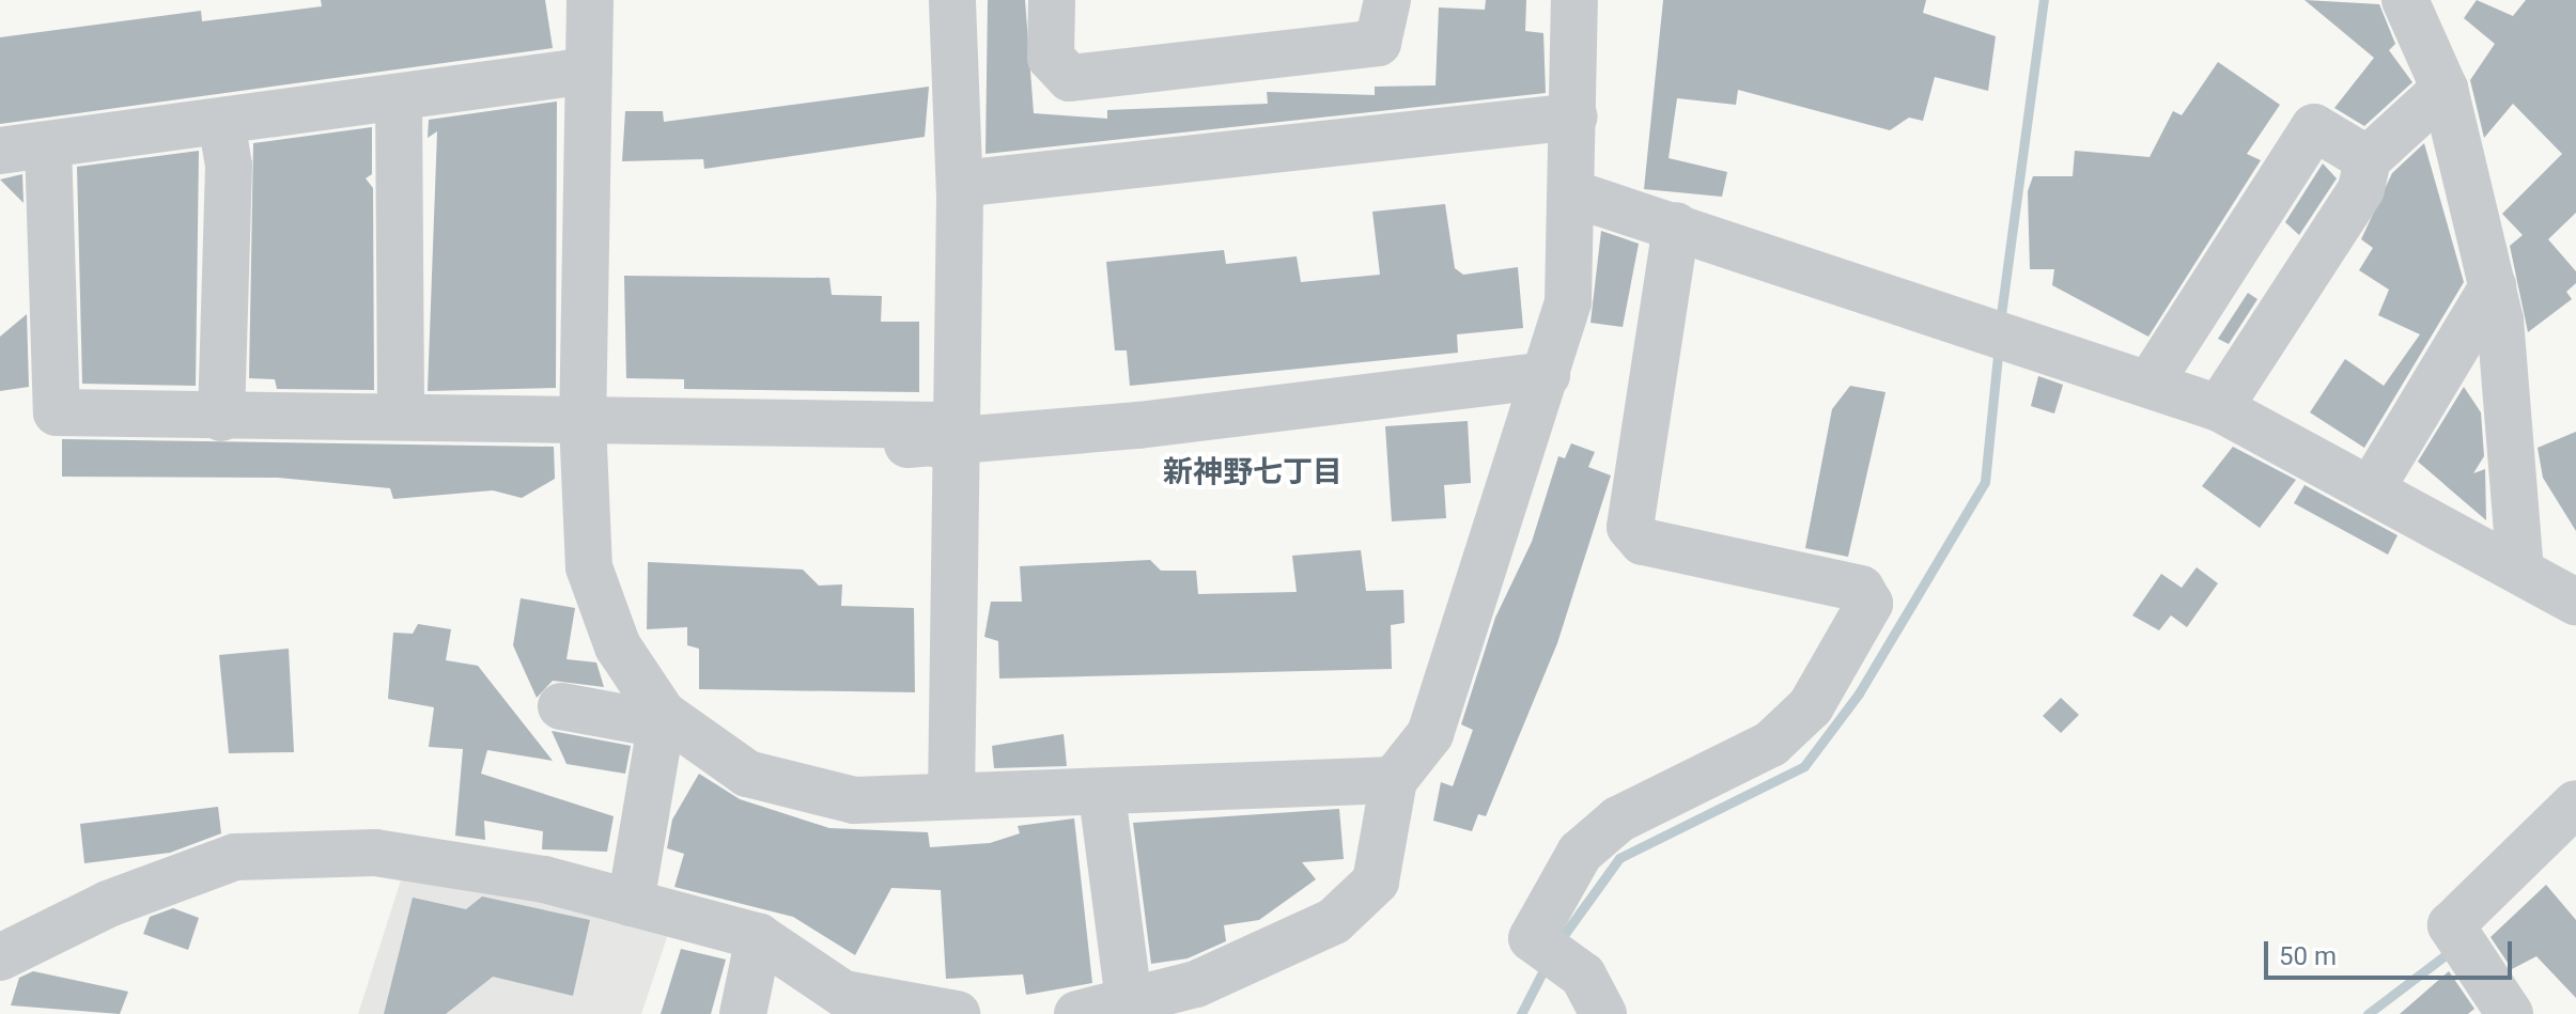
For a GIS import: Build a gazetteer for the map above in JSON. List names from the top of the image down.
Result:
{
  "districts": ["新神野七丁目"],
  "scale_bar": "50 m"
}
